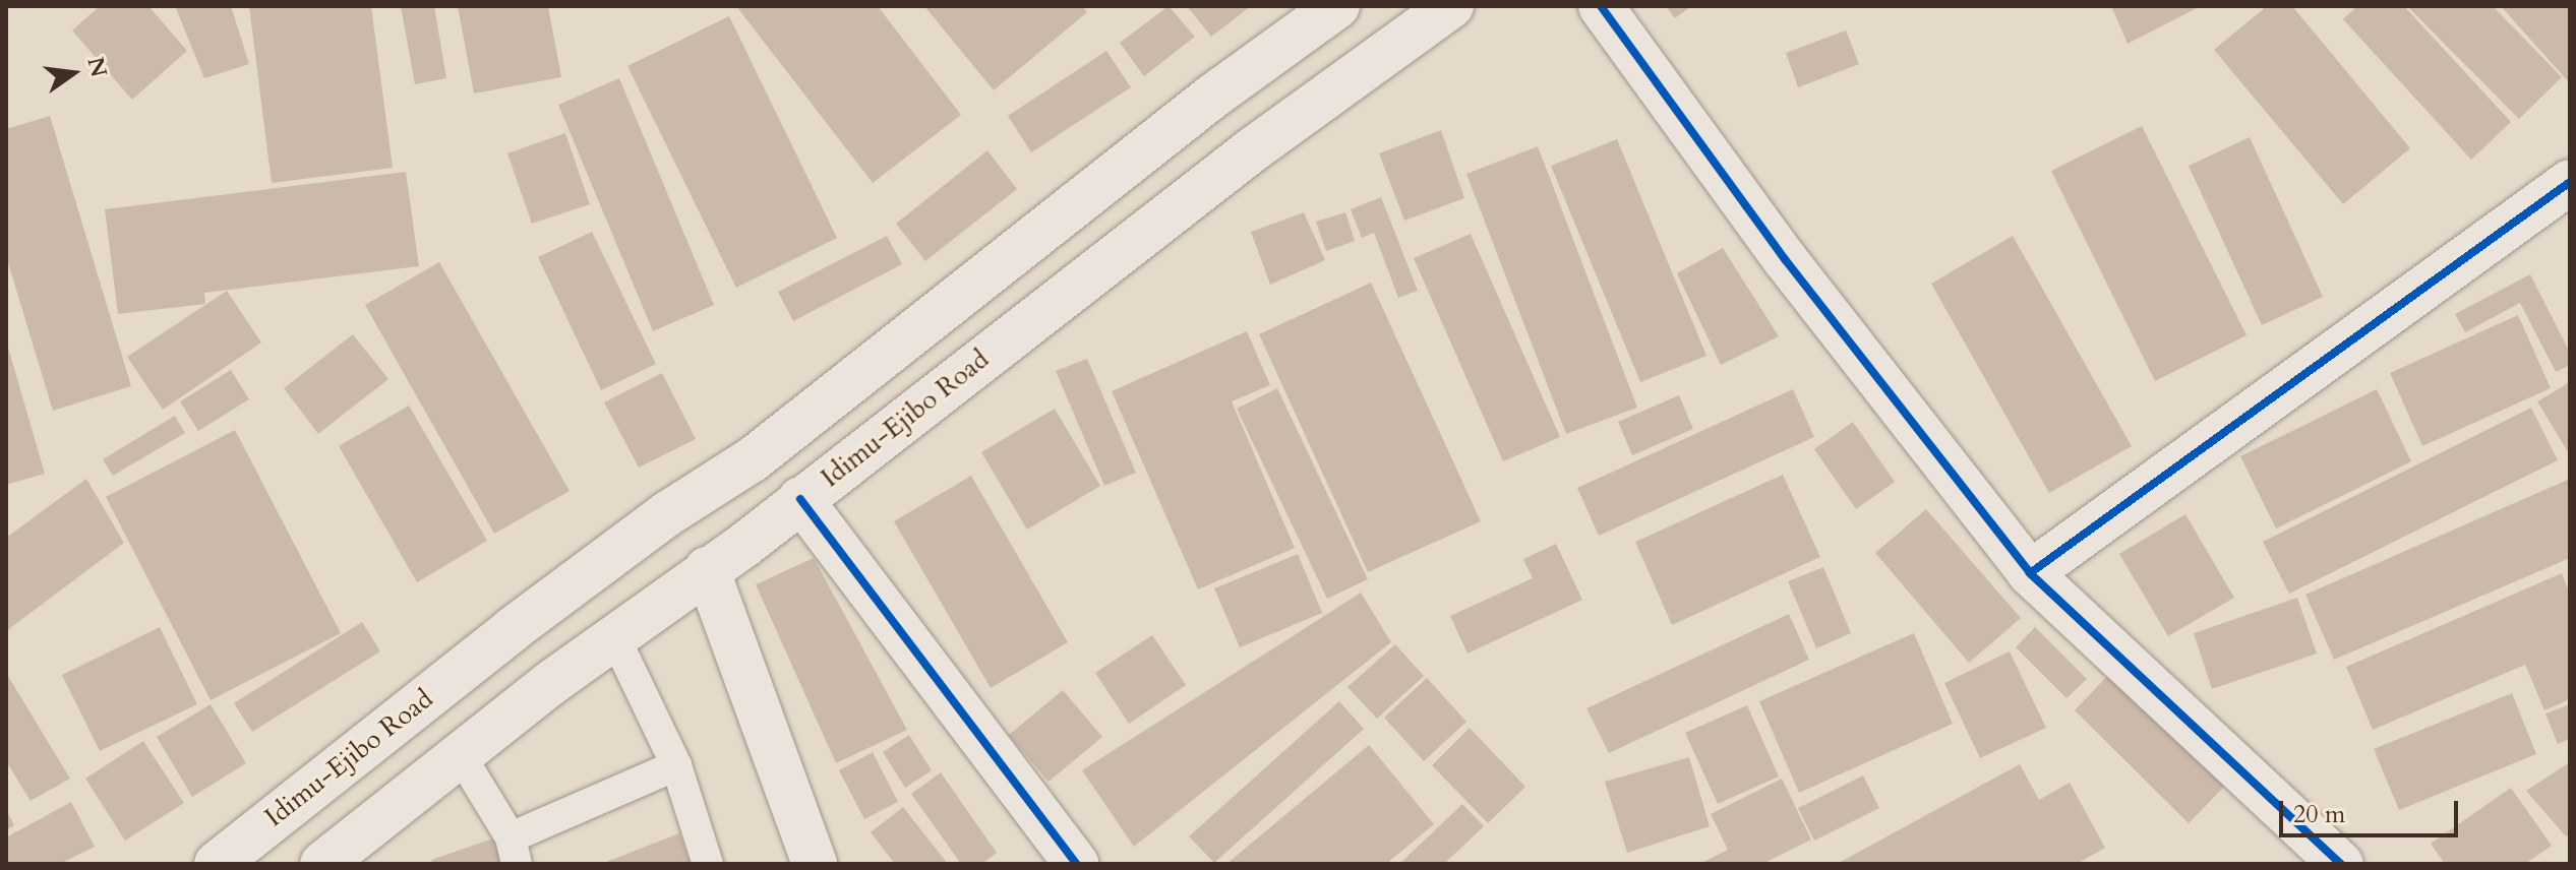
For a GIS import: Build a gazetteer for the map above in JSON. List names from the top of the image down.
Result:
{
  "streets": {
    "main road": ["Idimu-Ejibo Road"]
  },
  "scale_bar": "20 m",
  "north": "right"
}
